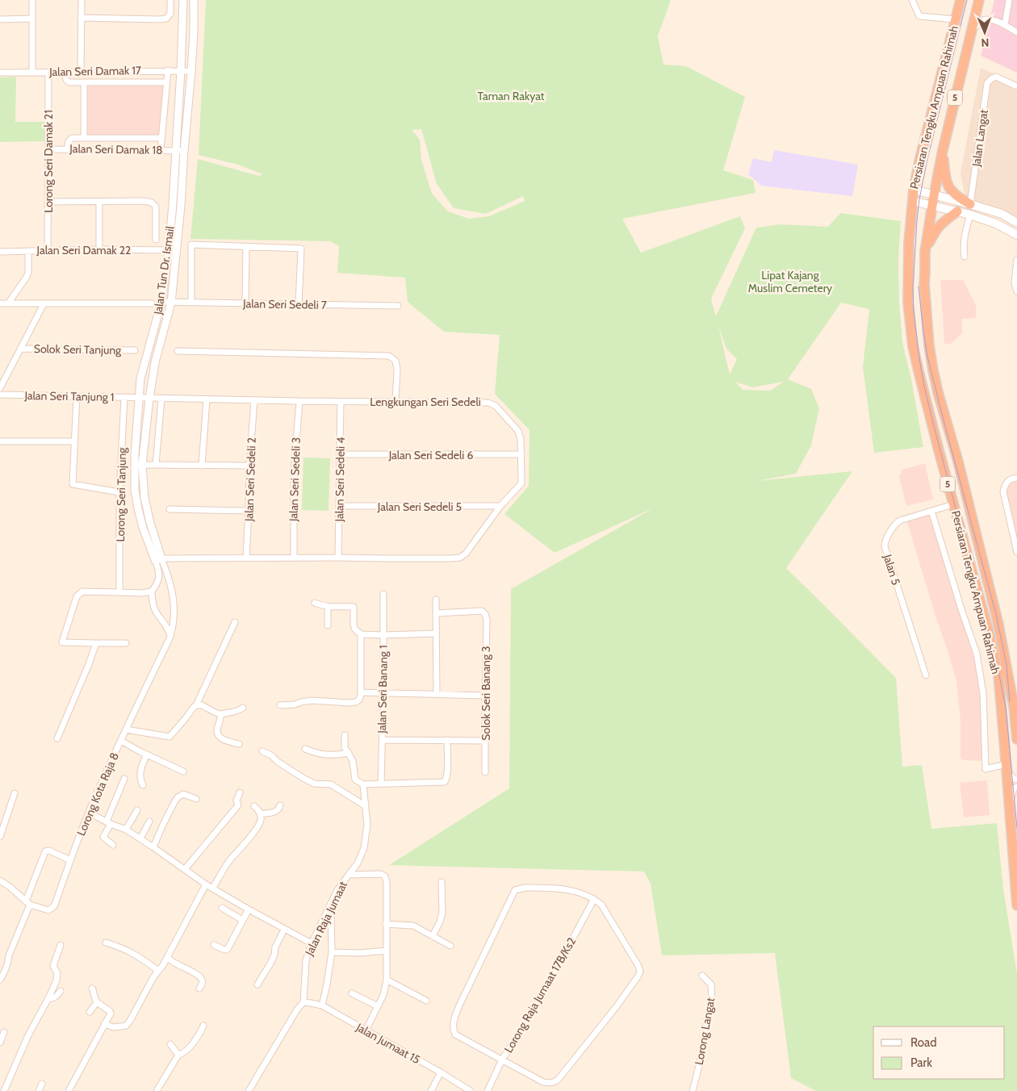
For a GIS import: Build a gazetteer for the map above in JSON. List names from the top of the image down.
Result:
{
  "streets": {
    "highway": ["5", "Persiaran Tengku Ampuan Rahimah"],
    "street": [
      "Jalan Seri Damak 17",
      "Jalan Langat",
      "Jalan Seri Damak 18",
      "Lorong Seri Damak 21",
      "Jalan Seri Damak 22",
      "Jalan Tun Dr. Ismail",
      "Jalan Seri Sedeli 7",
      "Solok Seri Tanjung",
      "Jalan Seri Tanjung 1",
      "Lengkungan Seri Sedeli",
      "Jalan Seri Sedeli 6",
      "Jalan Seri Sedeli 2",
      "Jalan Seri Sedeli 3",
      "Jalan Seri Sedeli 4",
      "Lorong Seri Tanjung",
      "Jalan Seri Sedeli 5",
      "Jalan 5",
      "Jalan Seri Banang 1",
      "Solok Seri Banang 3",
      "Lorong Kota Raja 8",
      "Jalan Raja Jumaat",
      "Lorong Raja Jumaat 17B/Ks2",
      "Lorong Langat",
      "Jalan Jumaat 15"
    ]
  },
  "crossings": [
    ["Jalan Seri Damak 17", "Lorong Seri Damak 21"],
    ["Jalan Seri Damak 17", "Jalan Tun Dr. Ismail"],
    ["Persiaran Tengku Ampuan Rahimah", "Jalan 5"],
    ["Jalan Seri Damak 18", "Lorong Seri Damak 21"],
    ["Jalan Seri Damak 18", "Jalan Tun Dr. Ismail"],
    ["Lorong Seri Damak 21", "Jalan Seri Damak 22"],
    ["Jalan Seri Damak 22", "Jalan Tun Dr. Ismail"],
    ["Jalan Tun Dr. Ismail", "Jalan Seri Sedeli 7"],
    ["Jalan Tun Dr. Ismail", "Jalan Seri Tanjung 1"],
    ["Jalan Tun Dr. Ismail", "Lengkungan Seri Sedeli"],
    ["Jalan Tun Dr. Ismail", "Lorong Kota Raja 8"],
    ["Jalan Seri Tanjung 1", "Lengkungan Seri Sedeli"],
    ["Jalan Seri Tanjung 1", "Lorong Seri Tanjung"],
    ["Lengkungan Seri Sedeli", "Jalan Seri Sedeli 6"],
    ["Lengkungan Seri Sedeli", "Jalan Seri Sedeli 2"],
    ["Lengkungan Seri Sedeli", "Jalan Seri Sedeli 3"],
    ["Lengkungan Seri Sedeli", "Jalan Seri Sedeli 4"],
    ["Lengkungan Seri Sedeli", "Jalan Seri Sedeli 5"],
    ["Lengkungan Seri Sedeli", "Lorong Kota Raja 8"],
    ["Jalan Seri Sedeli 6", "Jalan Seri Sedeli 4"],
    ["Jalan Seri Sedeli 4", "Jalan Seri Sedeli 5"],
    ["Jalan Raja Jumaat", "Jalan Jumaat 15"]
  ],
  "parks": ["Taman Rakyat", "Lipat Kajang Muslim Cemetery"],
  "legend": ["Road", "Park"],
  "north": "bottom"
}
